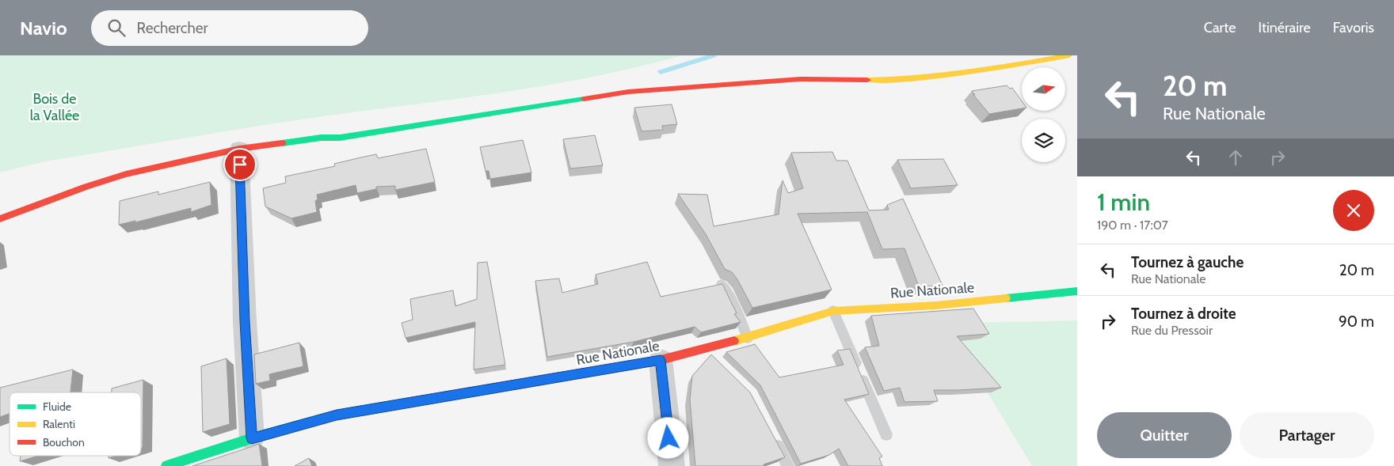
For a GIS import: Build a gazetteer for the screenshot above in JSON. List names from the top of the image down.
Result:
{
  "streets": {
    "street": ["Rue Nationale"]
  },
  "parks": ["Bois de la Vallée"],
  "legend": ["Fluide", "Ralenti", "Bouchon"],
  "north": "right",
  "page": {
    "header": "Navio",
    "search": "Rechercher",
    "nav": ["Carte", "Itinéraire", "Favoris"],
    "turn": ["20 m", "Rue Nationale"],
    "heading": ["1 min", "190 m · 17:07"],
    "list": [
      {
        "name": "Tournez à gauche",
        "note": "Rue Nationale",
        "value": "20 m"
      },
      {
        "name": "Tournez à droite",
        "note": "Rue du Pressoir",
        "value": "90 m"
      }
    ],
    "buttons": ["Quitter", "Partager"]
  }
}
